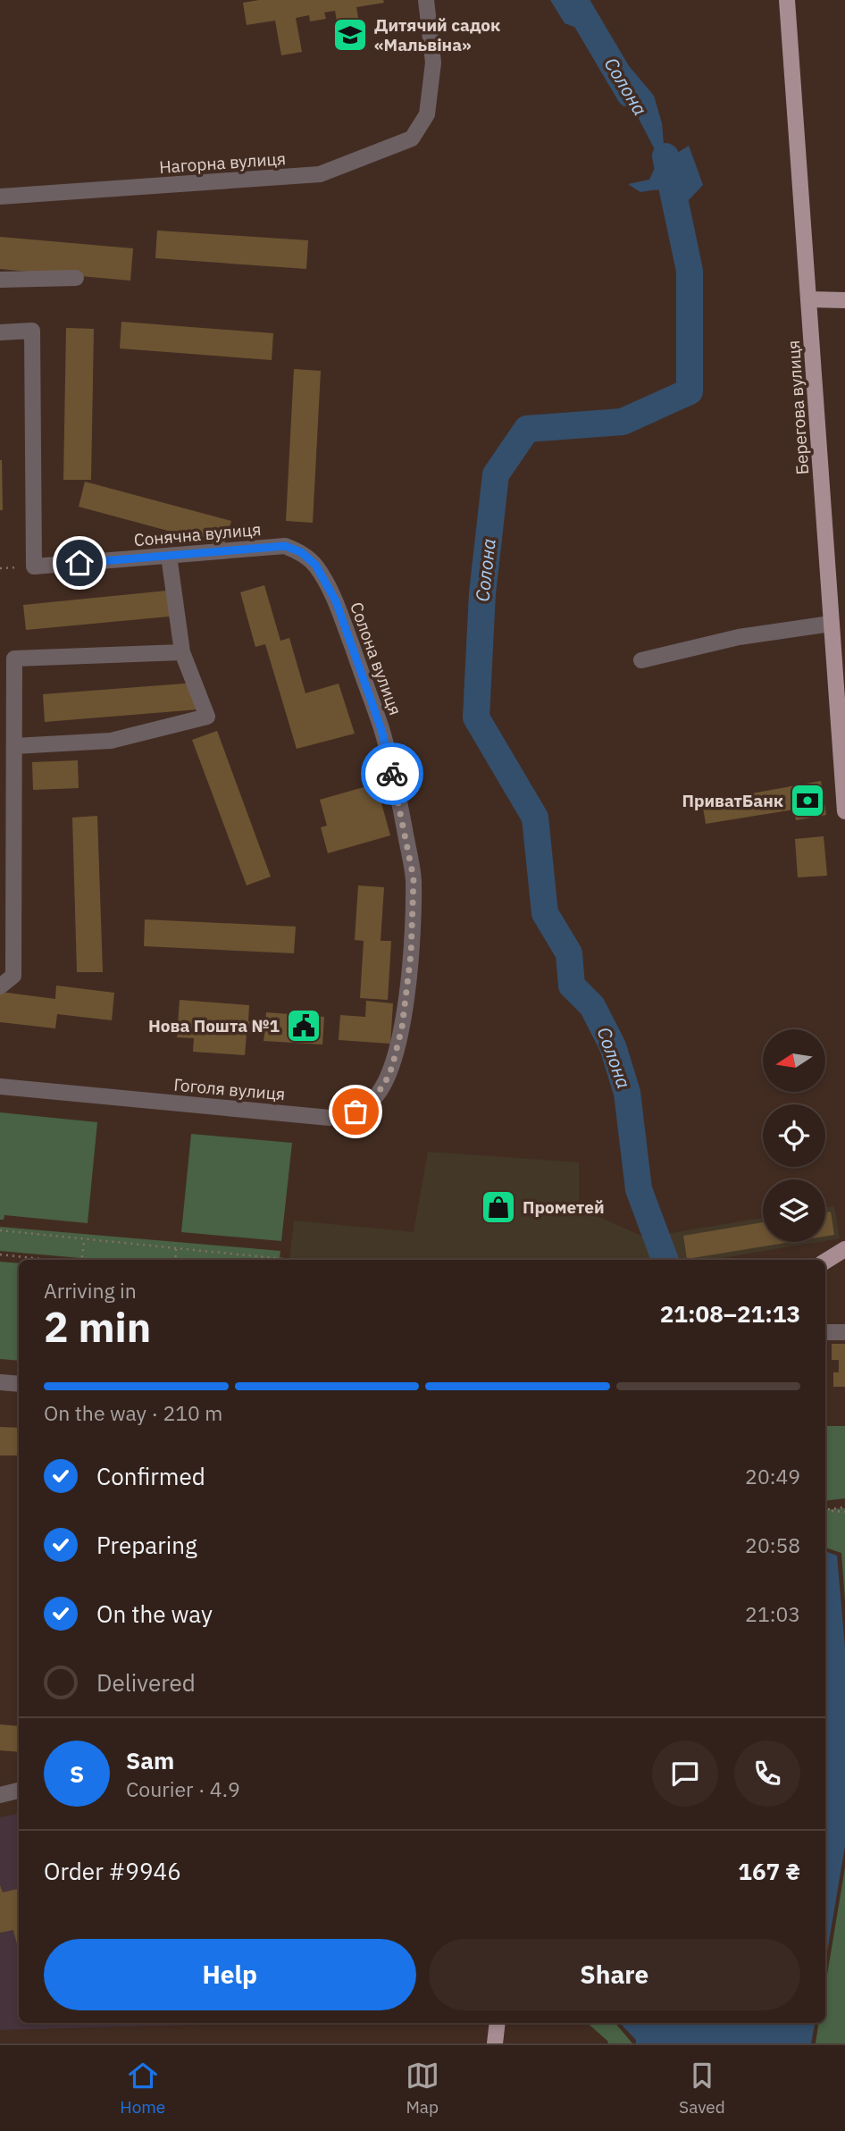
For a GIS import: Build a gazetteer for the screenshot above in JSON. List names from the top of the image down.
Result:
{
  "streets": {
    "main road": ["Берегова вулиця"],
    "street": [
      "Нагорна вулиця",
      "Сонячна вулиця",
      "Солона вулиця",
      "Гоголя вулиця"
    ]
  },
  "crossings": [
    ["Сонячна вулиця", "Солона вулиця"],
    ["Солона вулиця", "Гоголя вулиця"]
  ],
  "water": ["Солона"],
  "places": {
    "school or university": ["Дитячий садок «Мальвіна»"],
    "bank": ["ПриватБанк"],
    "public building": ["Нова Пошта №1"],
    "shop": ["Прометей"]
  },
  "north": "left",
  "page": {
    "heading": ["2 min", "Arriving in", "21:08–21:13"],
    "panel": [
      "Sam",
      "Courier · 4.9",
      "Order #9946",
      "167 ₴"
    ],
    "bar": "On the way · 210 m",
    "list": [
      ["Confirmed", "20:49"],
      ["Preparing", "20:58"],
      ["On the way", "21:03"],
      "Delivered"
    ],
    "round": "S",
    "buttons": ["Help", "Share"],
    "tabs": ["Home", "Map", "Saved"]
  }
}
